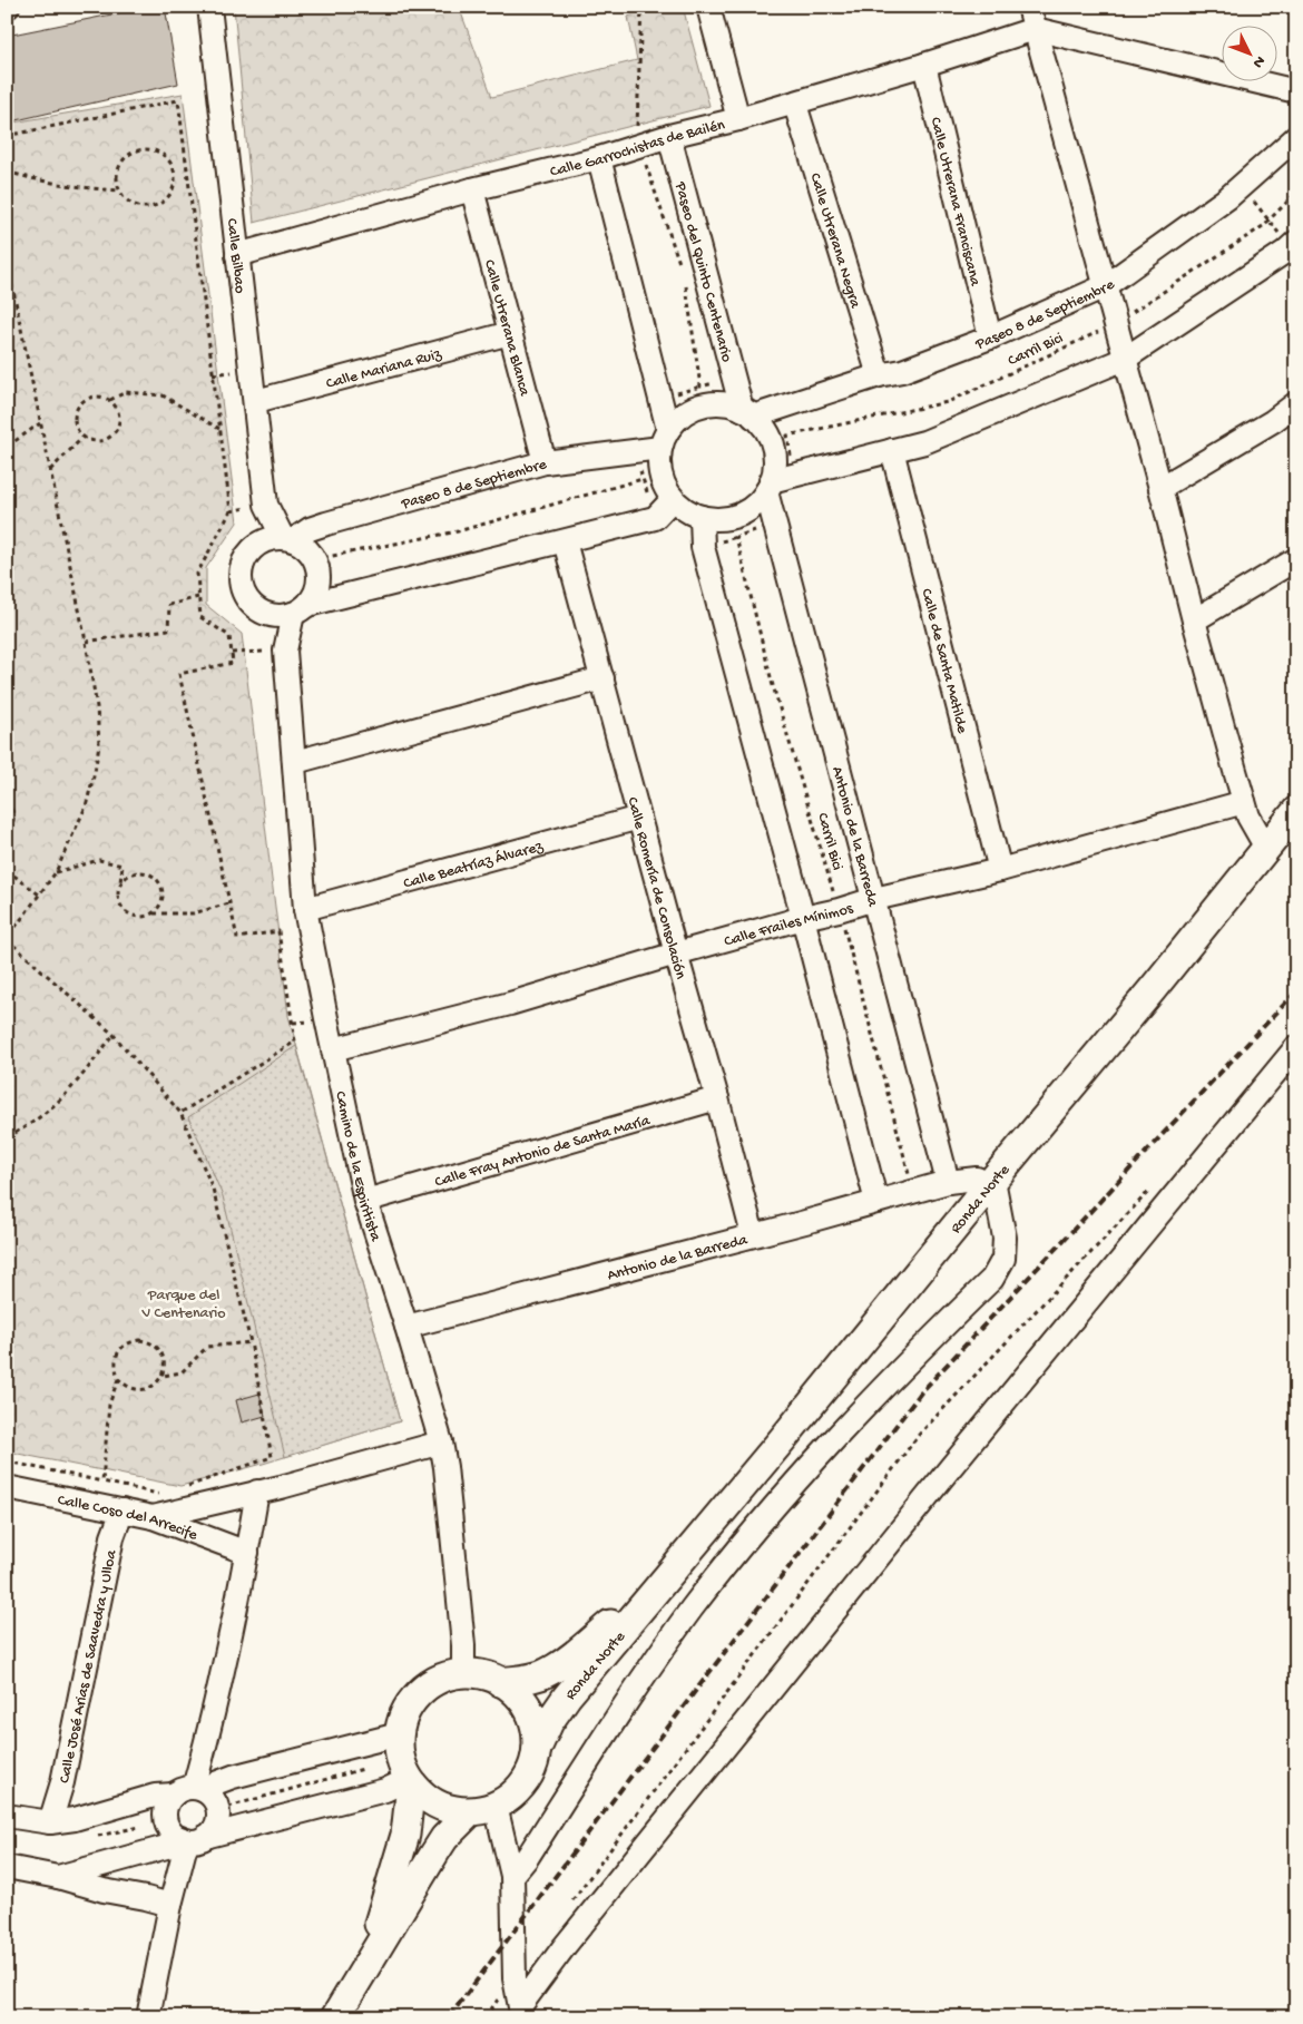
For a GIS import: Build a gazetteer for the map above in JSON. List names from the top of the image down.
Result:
{
  "streets": {
    "main road": ["Ronda Norte"],
    "street": [
      "Calle Garrochistas de Bailén",
      "Calle Utrerana Franciscana",
      "Calle Utrerana Negra",
      "Calle Bilbao",
      "Paseo del Quinto Centenario",
      "Paseo 8 de Septiembre",
      "Calle Utrerana Blanca",
      "Calle Mariana Ruiz",
      "Calle de Santa Matilde",
      "Antonio de la Barreda",
      "Calle Beatríaz Álvarez",
      "Calle Romería de Consolación",
      "Calle Frailes Mínimos",
      "Calle Fray Antonio de Santa María",
      "Camino de la Espiritista",
      "Calle Coso del Arrecife",
      "Calle José Arias de Saavedra y Ulloa"
    ],
    "path": ["Carril Bici"]
  },
  "crossings": [
    ["Calle Garrochistas de Bailén", "Calle Utrerana Franciscana"],
    ["Calle Garrochistas de Bailén", "Calle Utrerana Negra"],
    ["Calle Garrochistas de Bailén", "Calle Bilbao"],
    ["Calle Garrochistas de Bailén", "Paseo del Quinto Centenario"],
    ["Calle Garrochistas de Bailén", "Calle Utrerana Blanca"],
    ["Calle Utrerana Franciscana", "Paseo 8 de Septiembre"],
    ["Calle Utrerana Negra", "Paseo 8 de Septiembre"],
    ["Calle Bilbao", "Paseo 8 de Septiembre"],
    ["Calle Bilbao", "Calle Mariana Ruiz"],
    ["Calle Bilbao", "Camino de la Espiritista"],
    ["Paseo del Quinto Centenario", "Paseo 8 de Septiembre"],
    ["Paseo del Quinto Centenario", "Antonio de la Barreda"],
    ["Paseo 8 de Septiembre", "Calle Utrerana Blanca"],
    ["Paseo 8 de Septiembre", "Antonio de la Barreda"],
    ["Paseo 8 de Septiembre", "Camino de la Espiritista"],
    ["Calle Utrerana Blanca", "Calle Mariana Ruiz"],
    ["Carril Bici", "Antonio de la Barreda"],
    ["Carril Bici", "Calle Frailes Mínimos"],
    ["Calle de Santa Matilde", "Calle Frailes Mínimos"],
    ["Antonio de la Barreda", "Calle Romería de Consolación"],
    ["Antonio de la Barreda", "Calle Frailes Mínimos"],
    ["Antonio de la Barreda", "Camino de la Espiritista"],
    ["Antonio de la Barreda", "Ronda Norte"],
    ["Calle Beatríaz Álvarez", "Calle Romería de Consolación"],
    ["Calle Beatríaz Álvarez", "Camino de la Espiritista"],
    ["Calle Romería de Consolación", "Calle Frailes Mínimos"],
    ["Calle Romería de Consolación", "Calle Fray Antonio de Santa María"],
    ["Calle Frailes Mínimos", "Camino de la Espiritista"],
    ["Calle Fray Antonio de Santa María", "Camino de la Espiritista"],
    ["Camino de la Espiritista", "Ronda Norte"],
    ["Calle Coso del Arrecife", "Calle José Arias de Saavedra y Ulloa"]
  ],
  "parks": ["Parque del V Centenario"],
  "north": "bottom right"
}
